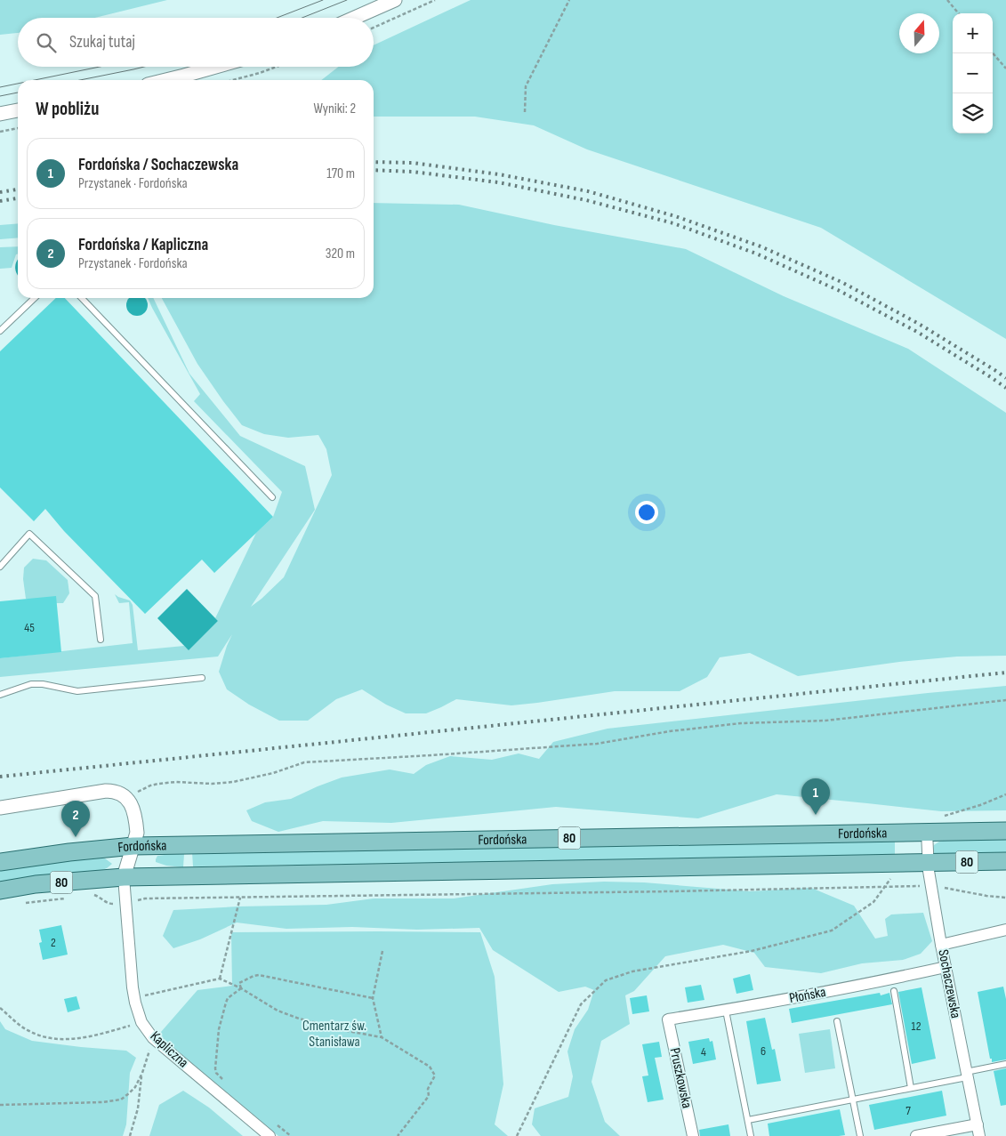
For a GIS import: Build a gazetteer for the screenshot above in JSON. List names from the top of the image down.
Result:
{
  "streets": {
    "main road": ["Fordońska", "80"],
    "street": [
      "Sochaczewska",
      "Płońska",
      "Kapliczna",
      "Pruszkowska"
    ]
  },
  "crossings": [
    ["Fordońska", "Sochaczewska"],
    ["Fordońska", "Kapliczna"],
    ["Sochaczewska", "Płońska"],
    ["Płońska", "Pruszkowska"]
  ],
  "parks": ["Cmentarz św. Stanisława"],
  "house_numbers": [
    "45",
    "2",
    "12",
    "6",
    "4",
    "7"
  ],
  "north": "top",
  "page": {
    "map_buttons": ["+", "−"],
    "search": "Szukaj tutaj",
    "heading": ["W pobliżu", "Wyniki: 2"],
    "list": [
      {
        "mark": "1",
        "name": "Fordońska / Sochaczewska",
        "note": "Przystanek · Fordońska",
        "value": "170 m"
      },
      {
        "mark": "2",
        "name": "Fordońska / Kapliczna",
        "note": "Przystanek · Fordońska",
        "value": "320 m"
      }
    ],
    "pins": ["1", "2"]
  }
}
